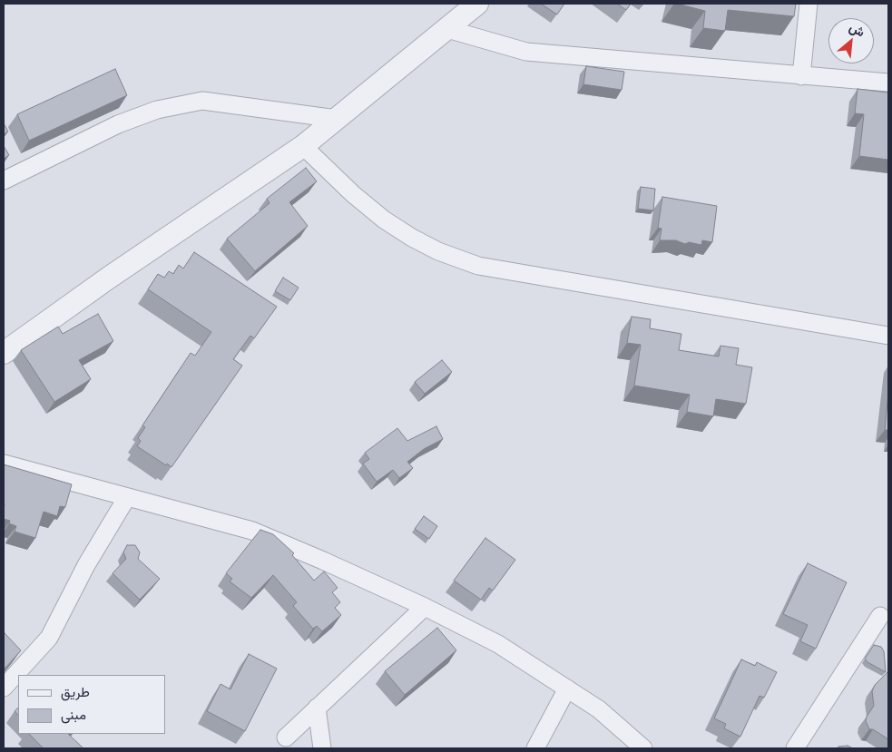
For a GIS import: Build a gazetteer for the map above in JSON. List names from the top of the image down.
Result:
{
  "legend": ["طريق", "مبنى"],
  "north": "top right"
}
